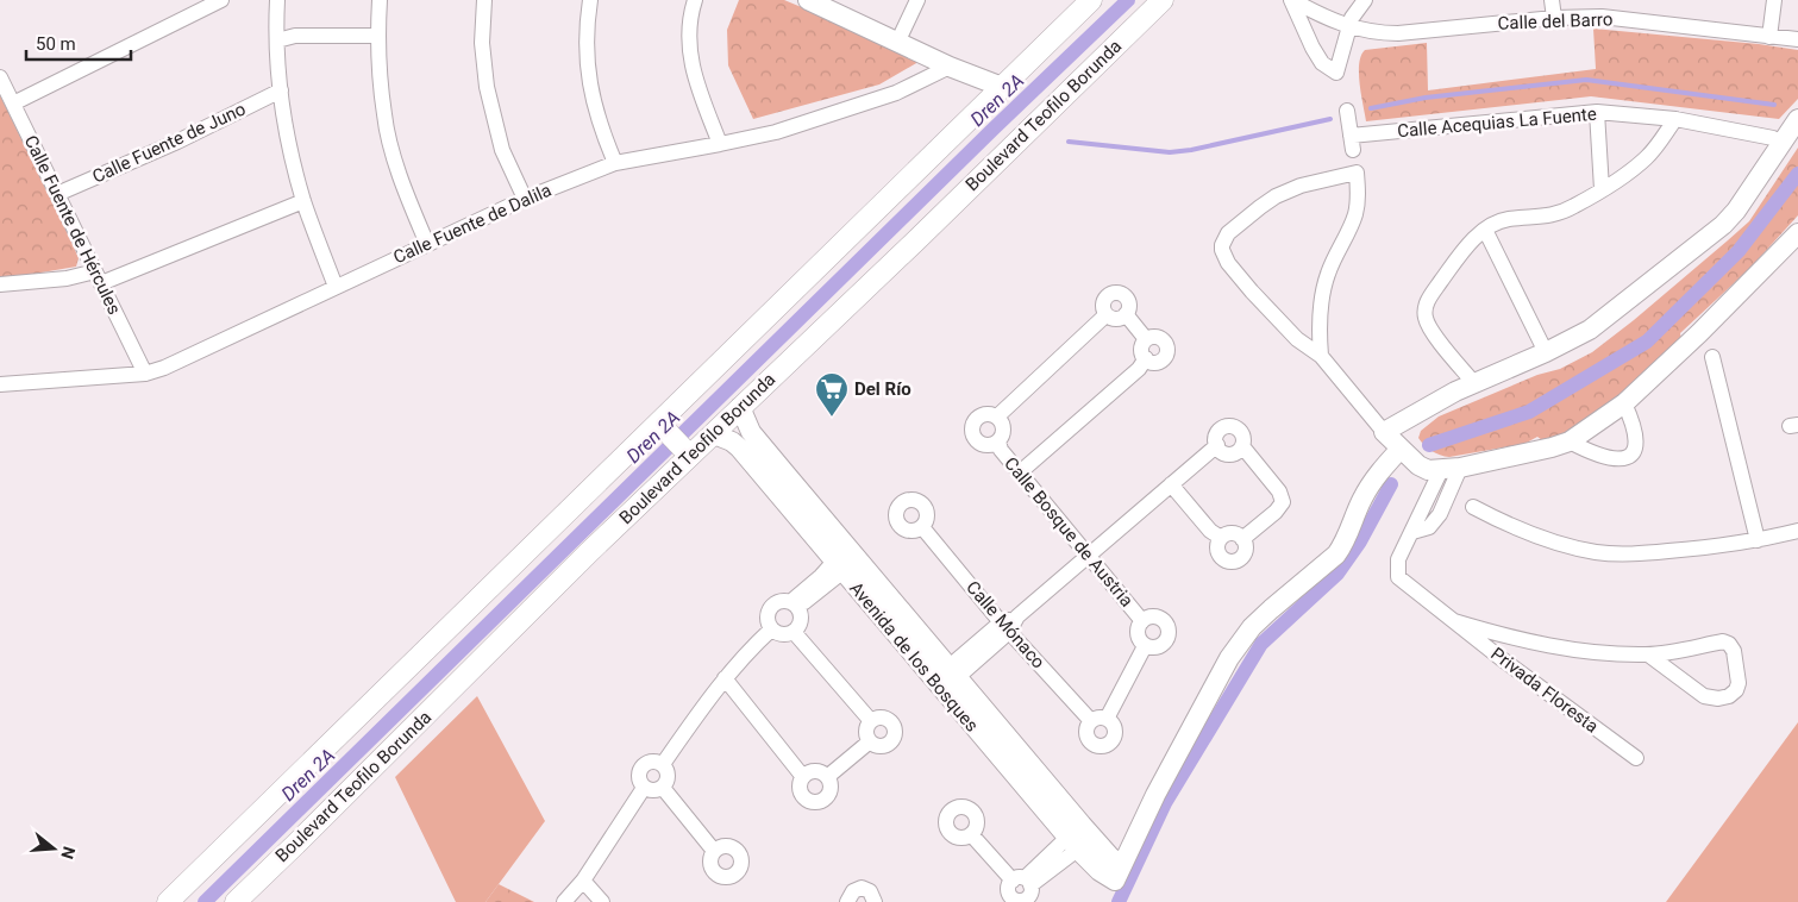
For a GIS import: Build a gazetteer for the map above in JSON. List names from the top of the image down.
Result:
{
  "streets": {
    "main road": ["Boulevard Teofilo Borunda"],
    "street": [
      "Calle del Barro",
      "Calle Acequias La Fuente",
      "Calle Fuente de Juno",
      "Calle Fuente de Dalila",
      "Calle Fuente de Hércules",
      "Calle Bosque de Austria",
      "Calle Mónaco",
      "Avenida de los Bosques",
      "Privada Floresta"
    ]
  },
  "crossings": [
    ["Boulevard Teofilo Borunda", "Avenida de los Bosques"],
    ["Calle Fuente de Juno", "Calle Fuente de Hércules"],
    ["Calle Fuente de Dalila", "Calle Fuente de Hércules"]
  ],
  "water": ["Dren 2A"],
  "places": {
    "supermarket": ["Del Río"]
  },
  "scale_bar": "50 m",
  "north": "right"
}
